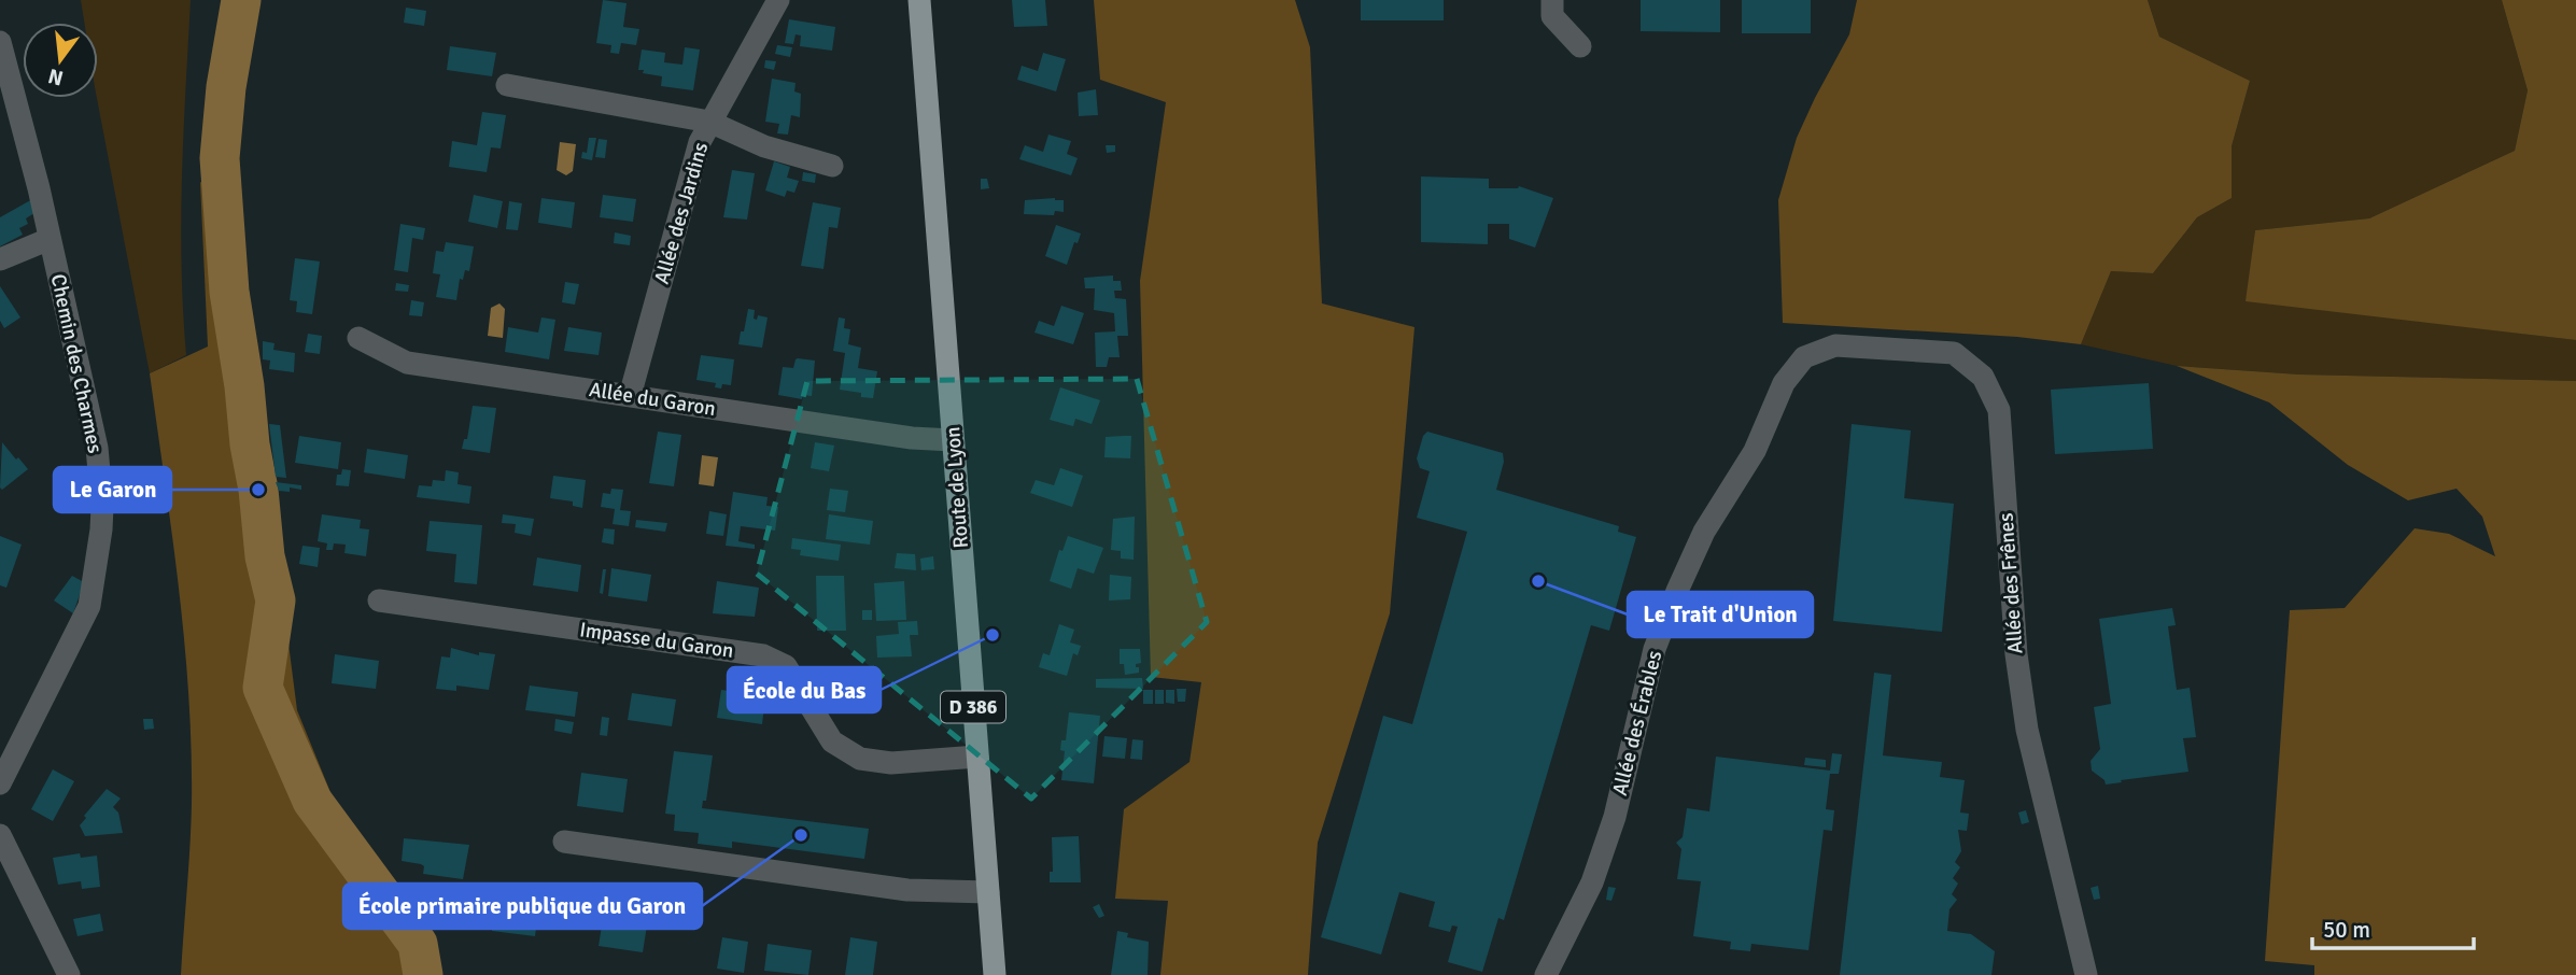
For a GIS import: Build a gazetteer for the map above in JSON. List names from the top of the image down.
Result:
{
  "streets": {
    "main road": ["Route de Lyon", "D 386"],
    "street": [
      "Allée des Jardins",
      "Chemin des Charmes",
      "Allée du Garon",
      "Allée des Frênes",
      "Impasse du Garon",
      "Allée des Érables"
    ]
  },
  "crossings": [
    ["Allée des Jardins", "Allée du Garon"],
    ["Allée du Garon", "Route de Lyon"],
    ["Route de Lyon", "Impasse du Garon"],
    ["Allée des Frênes", "Allée des Érables"]
  ],
  "places": [
    "Le Garon",
    "Le Trait d'Union",
    "École du Bas",
    "École primaire publique du Garon"
  ],
  "scale_bar": "50 m",
  "north": "bottom"
}
